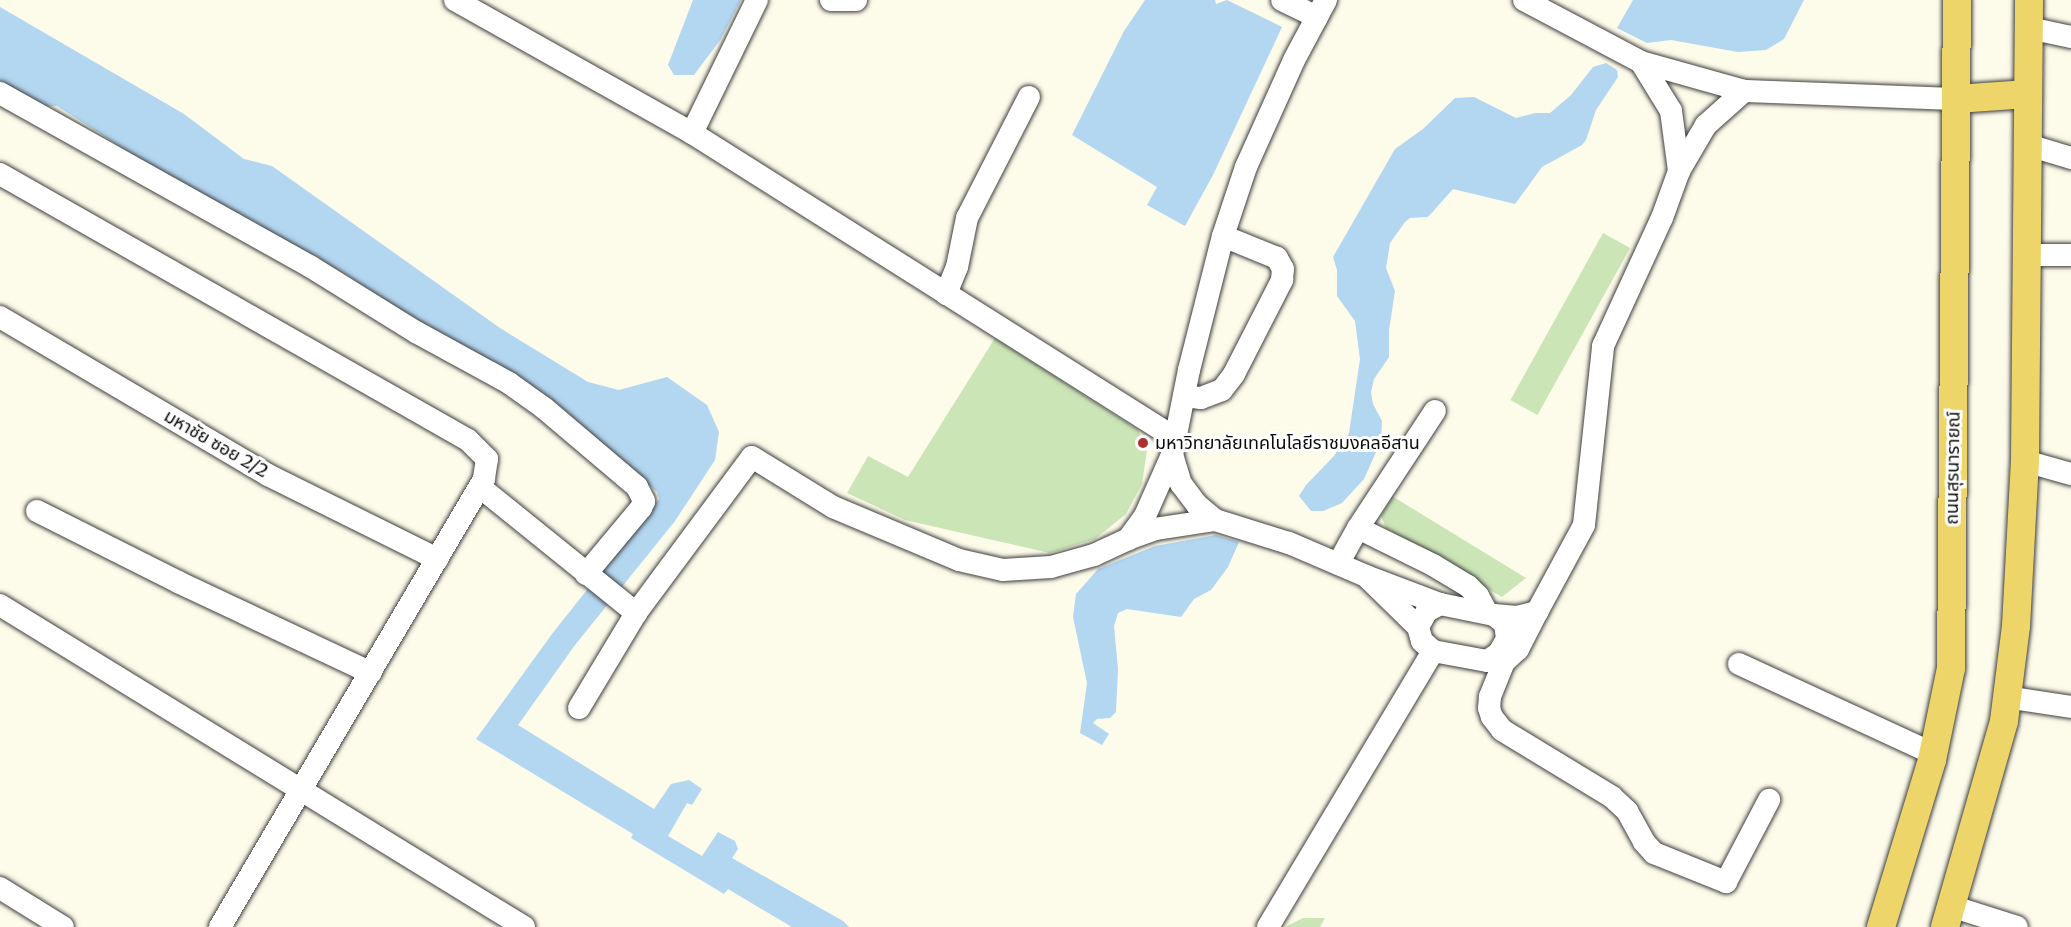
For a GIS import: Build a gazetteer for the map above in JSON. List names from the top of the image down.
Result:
{
  "streets": {
    "main road": ["ถนนสุรนารายณ์"],
    "street": ["มหาชัย ซอย 2/2"]
  },
  "places": ["มหาวิทยาลัยเทคโนโลยีราชมงคลอีสาน"]
}
